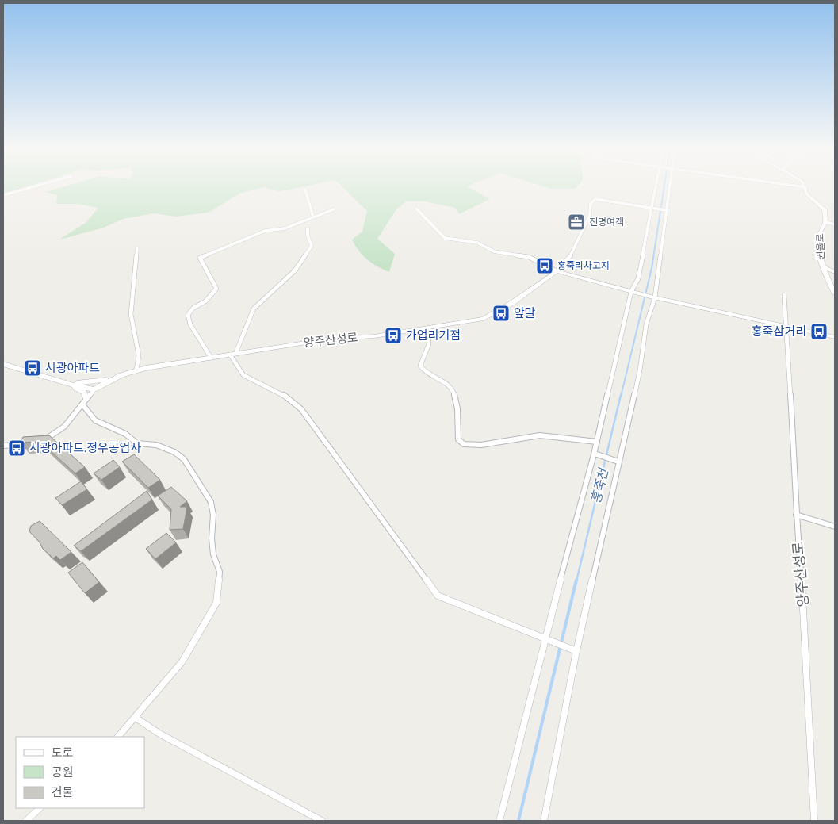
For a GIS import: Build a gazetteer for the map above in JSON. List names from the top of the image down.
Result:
{
  "streets": {
    "street": ["권율로", "양주산성로"]
  },
  "water": ["홍죽천"],
  "places": {
    "office": ["진명여객"],
    "bus stop": [
      "홍죽리차고지",
      "앞말",
      "홍죽삼거리",
      "가업리기점",
      "서광아파트",
      "서광아파트.정우공업사"
    ]
  },
  "legend": ["도로", "공원", "건물"]
}
